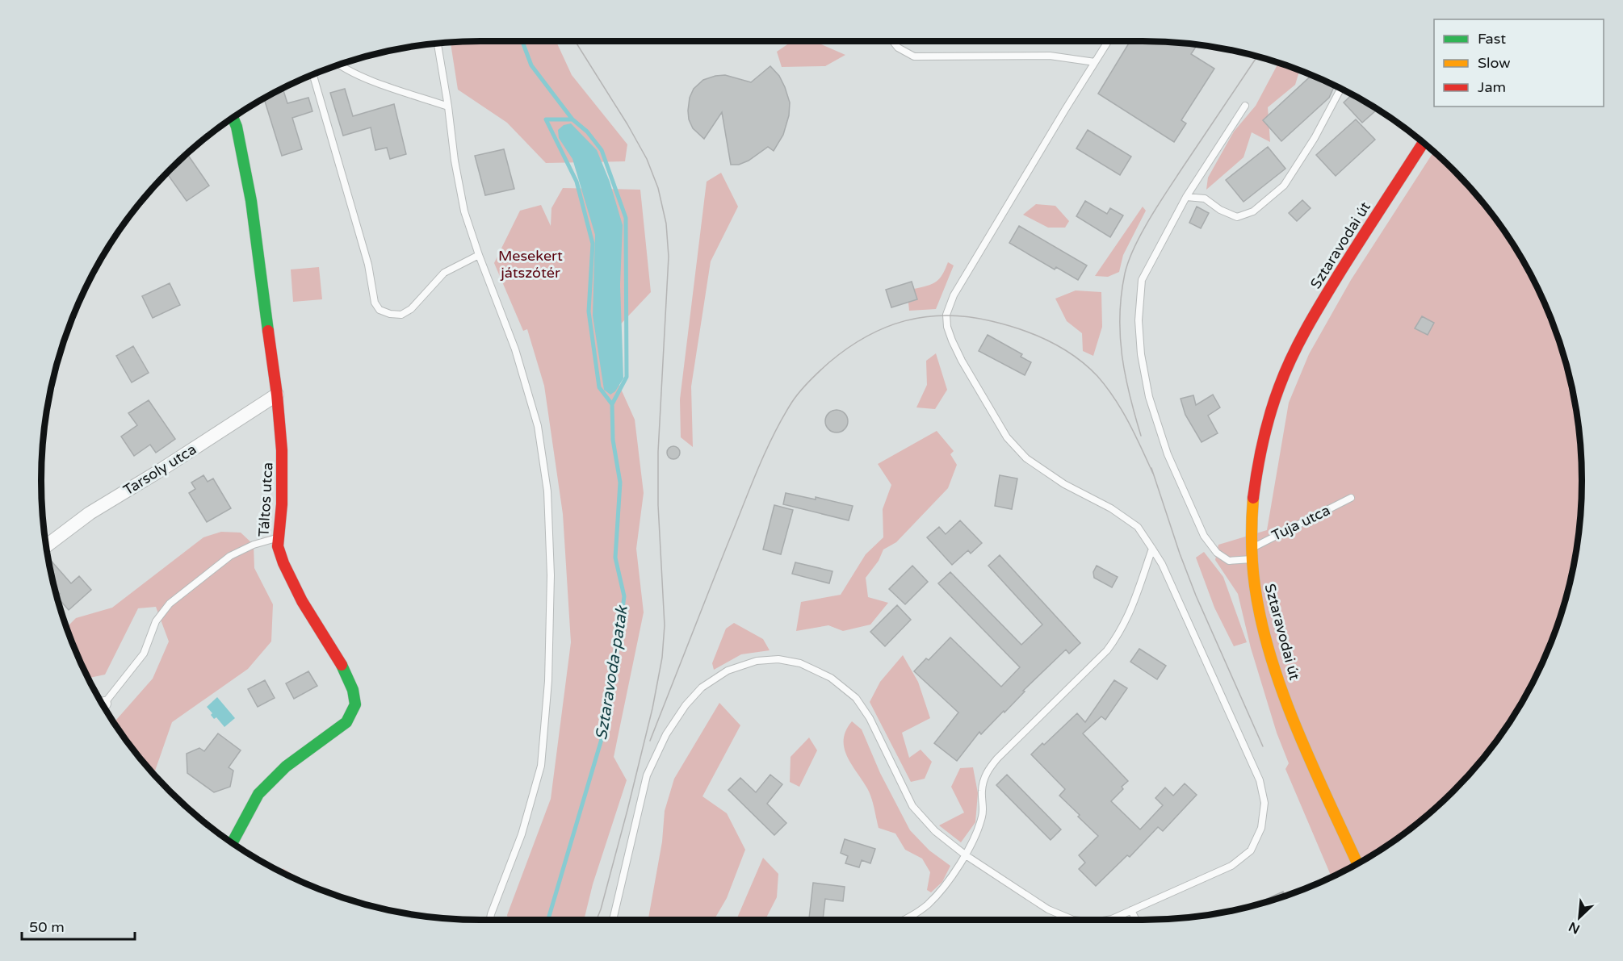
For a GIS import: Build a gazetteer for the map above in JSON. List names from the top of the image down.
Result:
{
  "streets": {
    "street": ["Sztaravodai út", "Tarsoly utca", "Táltos utca"],
    "lane": ["Tuja utca"]
  },
  "crossings": [
    ["Sztaravodai út", "Tuja utca"],
    ["Tarsoly utca", "Táltos utca"]
  ],
  "water": ["Sztaravoda-patak"],
  "parks": ["Mesekert játszótér"],
  "legend": ["Fast", "Slow", "Jam"],
  "scale_bar": "50 m",
  "north": "bottom left"
}
